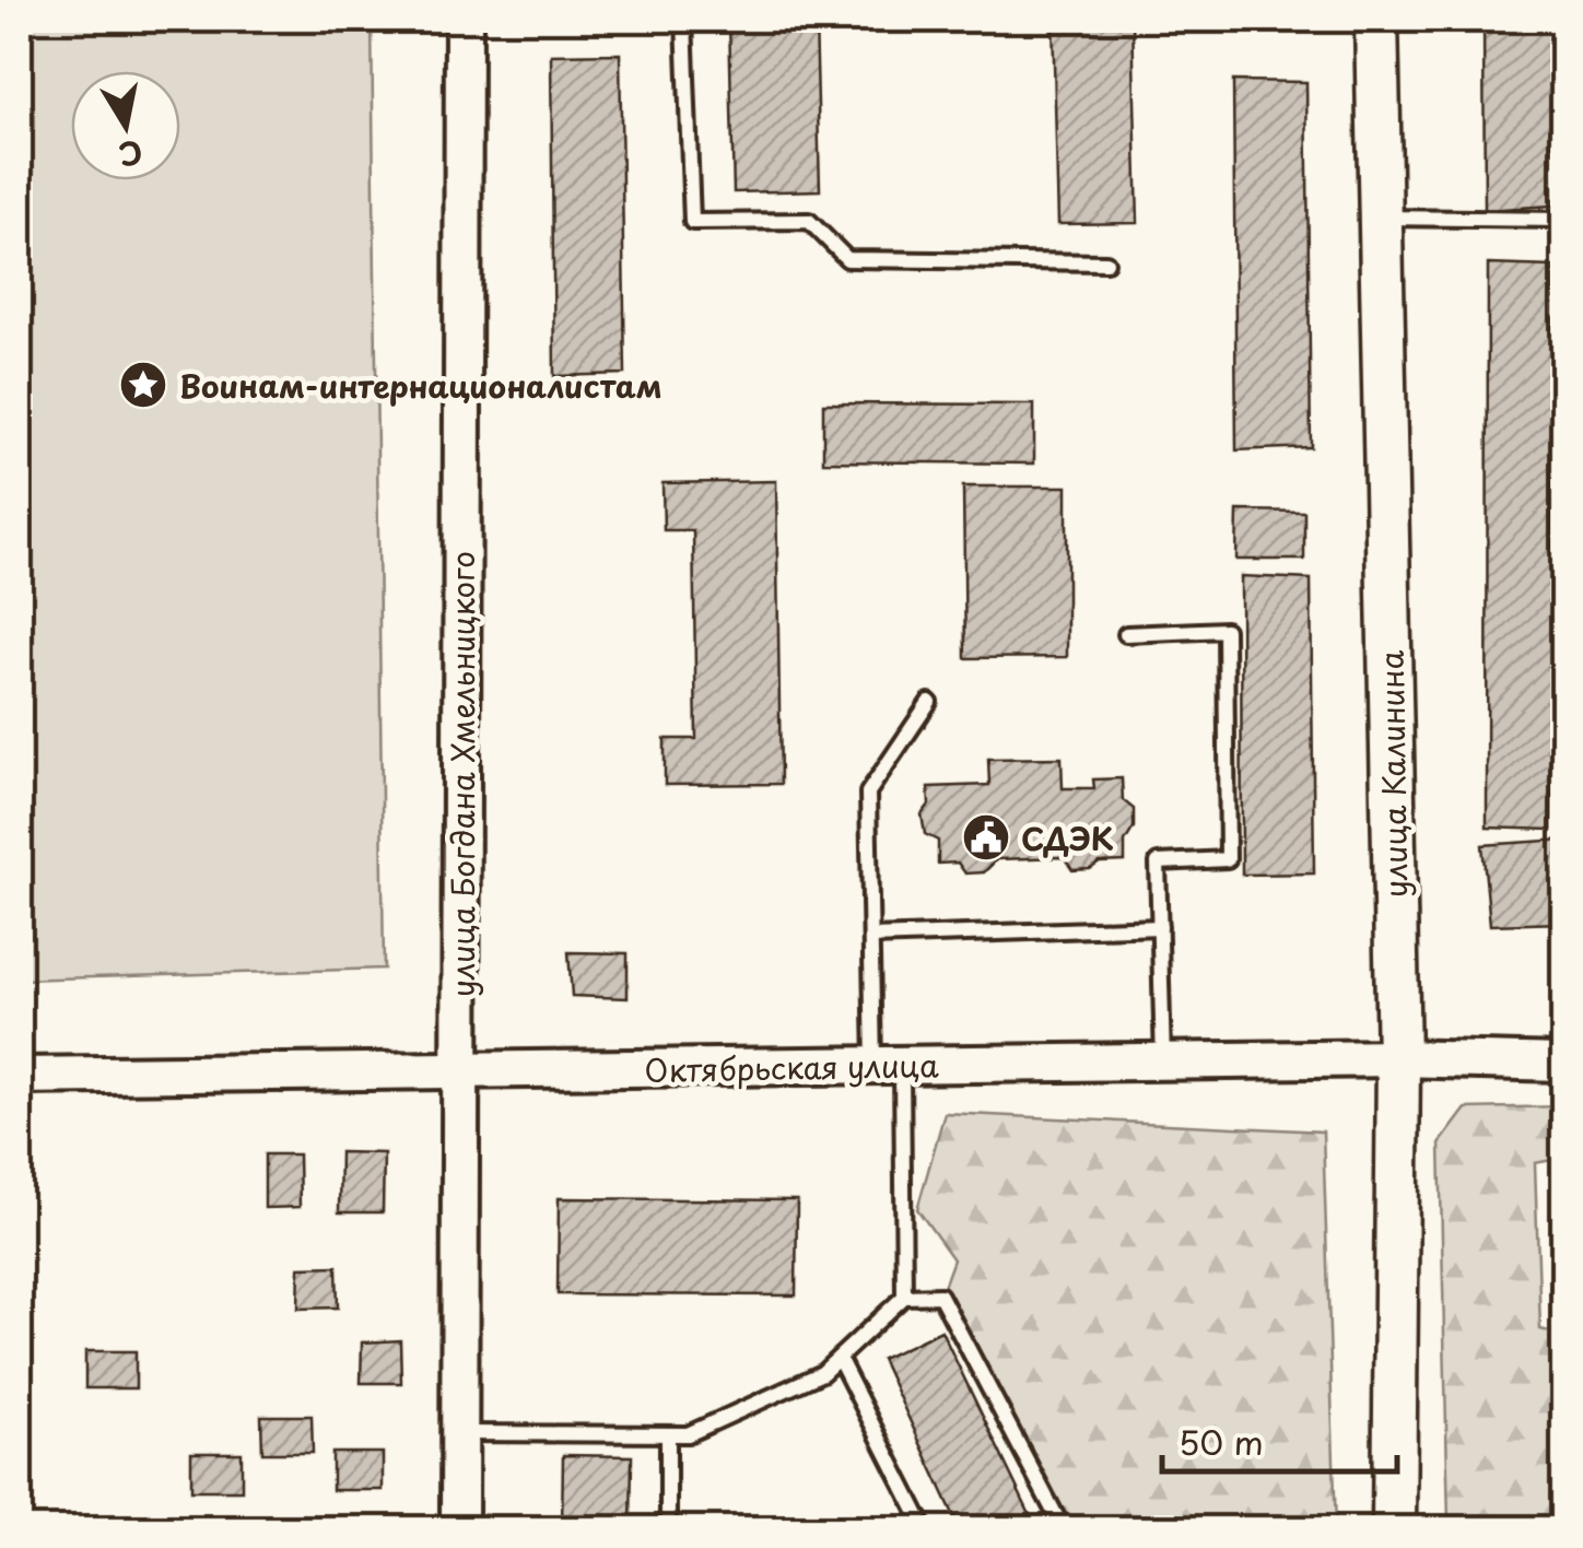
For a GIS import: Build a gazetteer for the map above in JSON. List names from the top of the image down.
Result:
{
  "streets": {
    "main road": ["улица Богдана Хмельницкого", "улица Калинина", "Октябрьская улица"]
  },
  "crossings": [
    ["улица Богдана Хмельницкого", "Октябрьская улица"],
    ["улица Калинина", "Октябрьская улица"]
  ],
  "places": {
    "place": ["Воинам-интернационалистам"],
    "public building": ["СДЭК"]
  },
  "scale_bar": "50 m",
  "north": "bottom"
}
